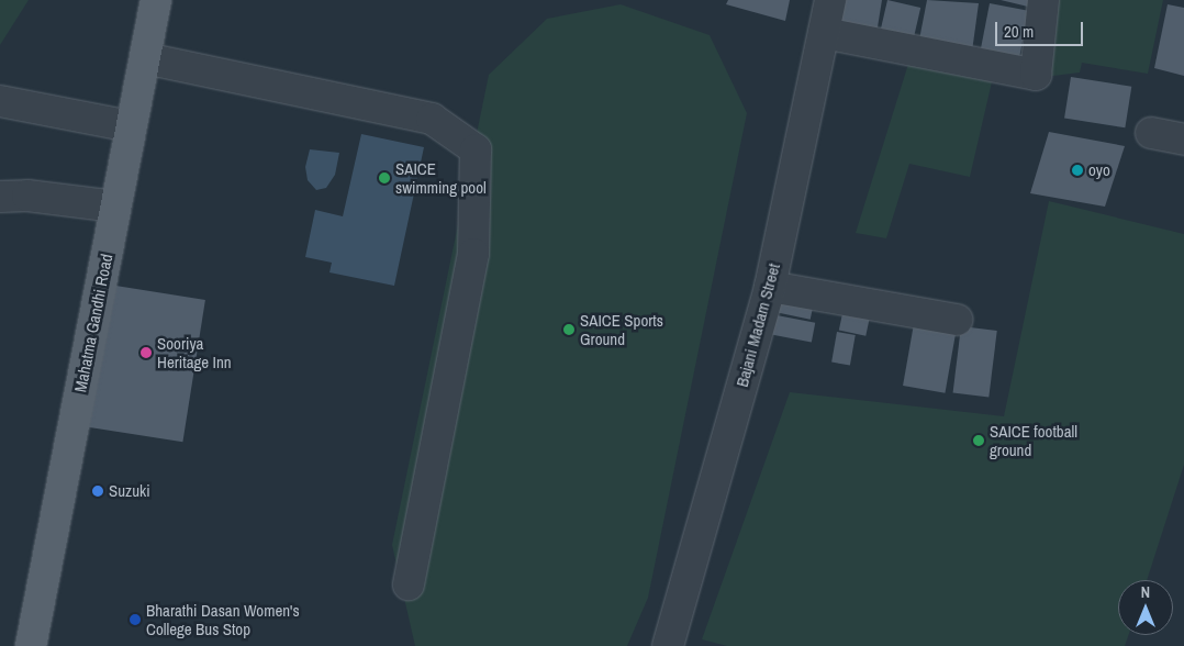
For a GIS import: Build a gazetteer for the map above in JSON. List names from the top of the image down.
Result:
{
  "streets": {
    "main road": ["Mahatma Gandhi Road"],
    "street": ["Bajani Madam Street"]
  },
  "places": [
    "oyo",
    "SAICE swimming pool",
    "SAICE Sports Ground",
    "Sooriya Heritage Inn",
    "SAICE football ground",
    "Suzuki",
    "Bharathi Dasan Women's College Bus Stop"
  ],
  "scale_bar": "20 m",
  "north": "top"
}
